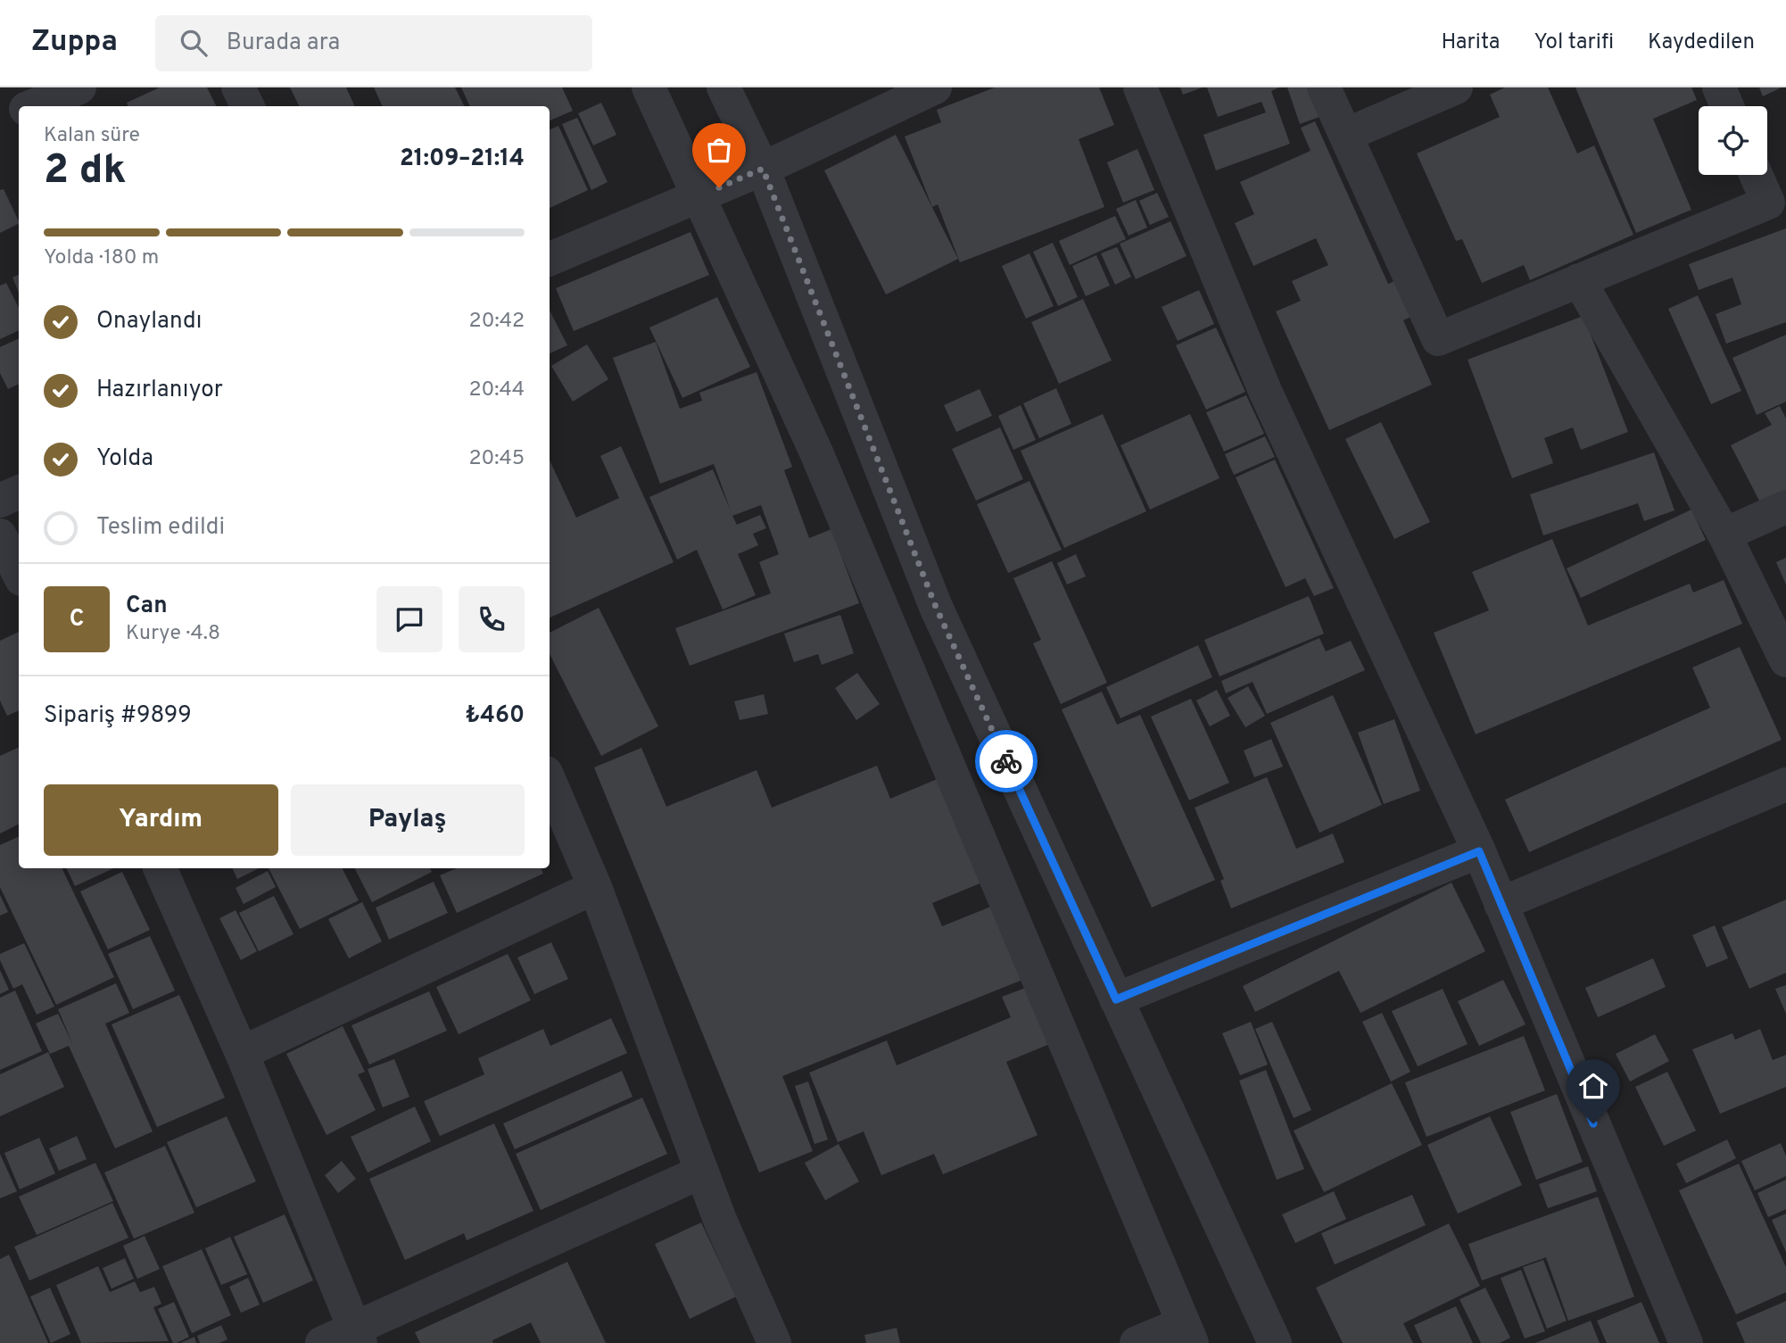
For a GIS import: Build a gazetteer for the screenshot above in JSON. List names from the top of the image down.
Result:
{
  "page": {
    "header": "Zuppa",
    "search": "Burada ara",
    "nav": ["Harita", "Yol tarifi", "Kaydedilen"],
    "heading": ["2 dk", "Kalan süre", "21:09–21:14"],
    "panel": [
      "Can",
      "Kurye · 4.8",
      "Sipariş #9899",
      "₺460"
    ],
    "bar": "Yolda · 180 m",
    "list": [
      ["Onaylandı", "20:42"],
      ["Hazırlanıyor", "20:44"],
      ["Yolda", "20:45"],
      "Teslim edildi"
    ],
    "round": "C",
    "buttons": ["Yardım", "Paylaş"]
  }
}
